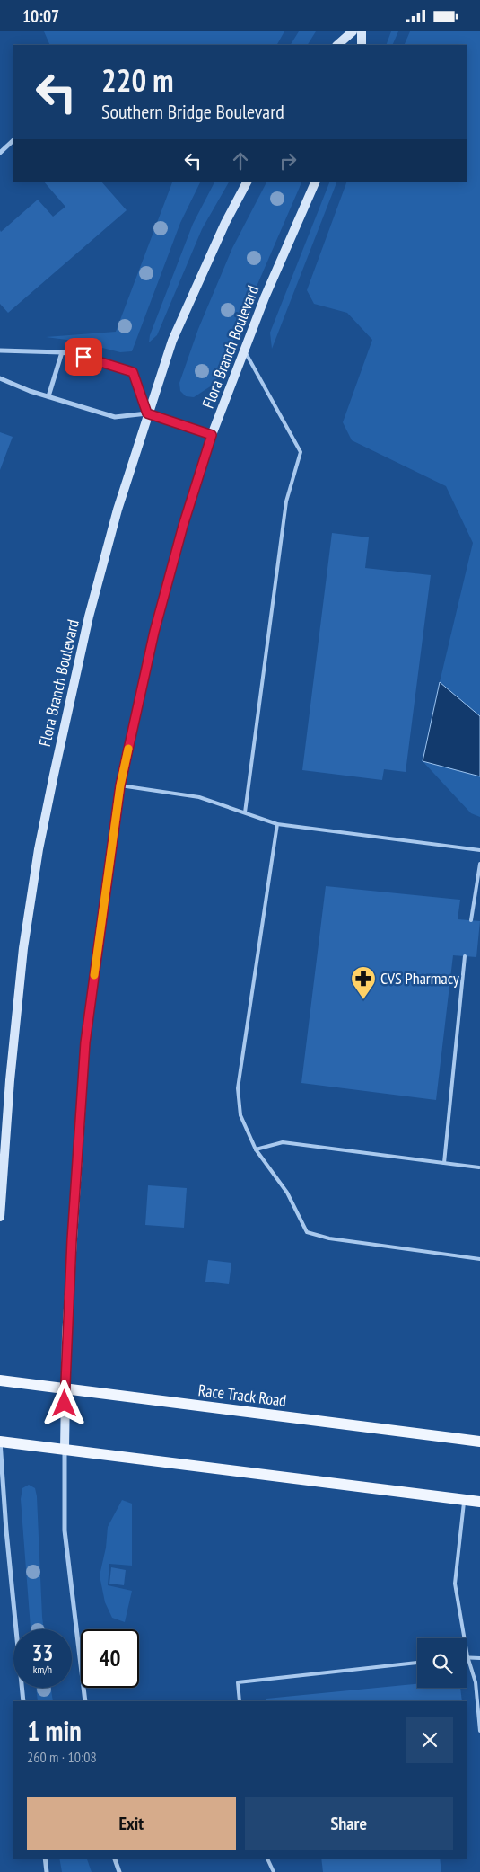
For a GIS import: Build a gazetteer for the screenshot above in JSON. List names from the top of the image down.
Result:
{
  "streets": {
    "main road": ["Race Track Road"],
    "street": ["Flora Branch Boulevard"]
  },
  "crossings": [
    ["Flora Branch Boulevard", "Race Track Road"]
  ],
  "places": {
    "pharmacy": ["CVS Pharmacy"]
  },
  "page": {
    "status": "10:07",
    "turn": ["220 m", "Southern Bridge Boulevard"],
    "speed": "33 km/h",
    "limit": "40",
    "heading": ["1 min", "260 m · 10:08"],
    "buttons": ["Exit", "Share"]
  }
}
